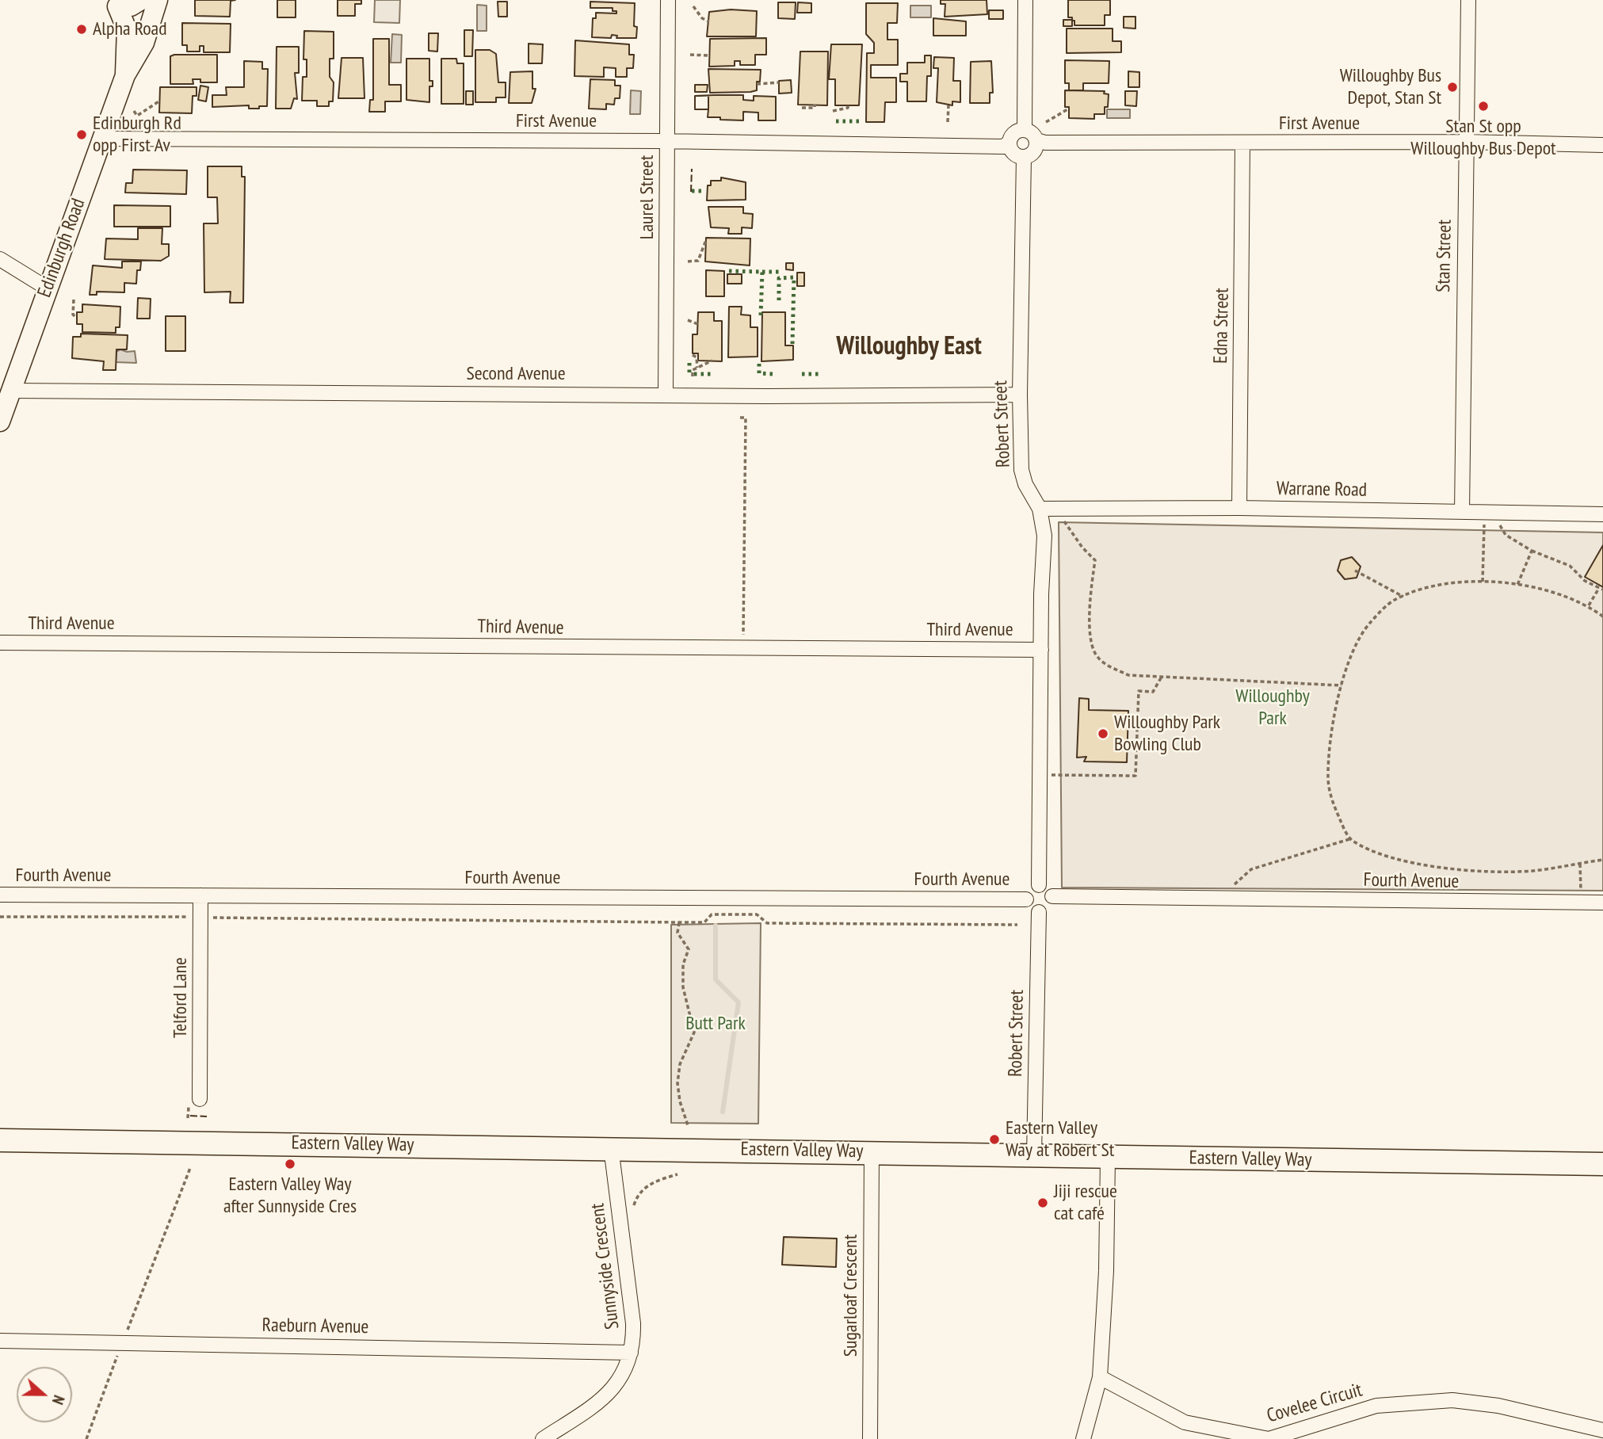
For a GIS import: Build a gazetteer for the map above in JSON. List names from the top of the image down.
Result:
{
  "streets": {
    "main road": ["Edinburgh Road", "Eastern Valley Way"],
    "street": [
      "First Avenue",
      "Laurel Street",
      "Stan Street",
      "Edna Street",
      "Second Avenue",
      "Robert Street",
      "Warrane Road",
      "Third Avenue",
      "Fourth Avenue",
      "Telford Lane",
      "Sunnyside Crescent",
      "Sugarloaf Crescent",
      "Raeburn Avenue",
      "Covelee Circuit"
    ]
  },
  "crossings": [
    ["First Avenue", "Laurel Street"],
    ["First Avenue", "Edinburgh Road"],
    ["First Avenue", "Stan Street"],
    ["First Avenue", "Edna Street"],
    ["First Avenue", "Robert Street"],
    ["Laurel Street", "Second Avenue"],
    ["Edinburgh Road", "Second Avenue"],
    ["Stan Street", "Warrane Road"],
    ["Edna Street", "Warrane Road"],
    ["Second Avenue", "Robert Street"],
    ["Robert Street", "Warrane Road"],
    ["Robert Street", "Third Avenue"],
    ["Robert Street", "Fourth Avenue"],
    ["Robert Street", "Eastern Valley Way"],
    ["Fourth Avenue", "Telford Lane"],
    ["Eastern Valley Way", "Sunnyside Crescent"],
    ["Eastern Valley Way", "Sugarloaf Crescent"],
    ["Sunnyside Crescent", "Raeburn Avenue"]
  ],
  "districts": ["Willoughby East"],
  "parks": ["Willoughby Park", "Butt Park"],
  "places": [
    "Alpha Road",
    "Willoughby Bus Depot, Stan St",
    "Stan St opp Willoughby Bus Depot",
    "Edinburgh Rd opp First Av",
    "Willoughby Park Bowling Club",
    "Eastern Valley Way at Robert St",
    "Eastern Valley Way after Sunnyside Cres",
    "Jiji rescue cat café"
  ],
  "north": "right"
}
